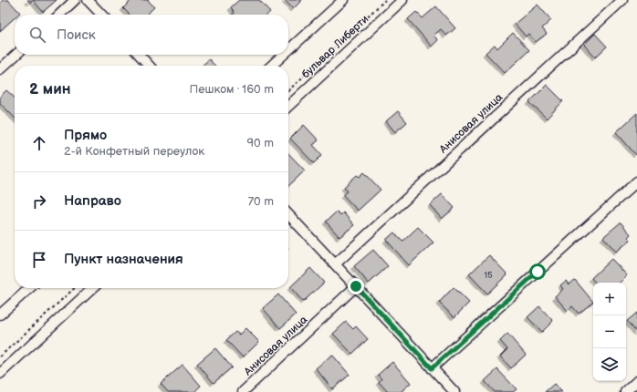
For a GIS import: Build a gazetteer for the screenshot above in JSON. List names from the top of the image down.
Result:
{
  "streets": {
    "street": ["бульвар Либерти", "Анисовая улица"]
  },
  "house_numbers": ["15"],
  "page": {
    "search": "Поиск",
    "heading": ["2 мин", "Пешком · 160 m"],
    "list": [
      ["Прямо", "2-й Конфетный переулок", "90 m"],
      ["Направо", "70 m"],
      "Пункт назначения"
    ],
    "map_buttons": ["+", "−"]
  }
}
